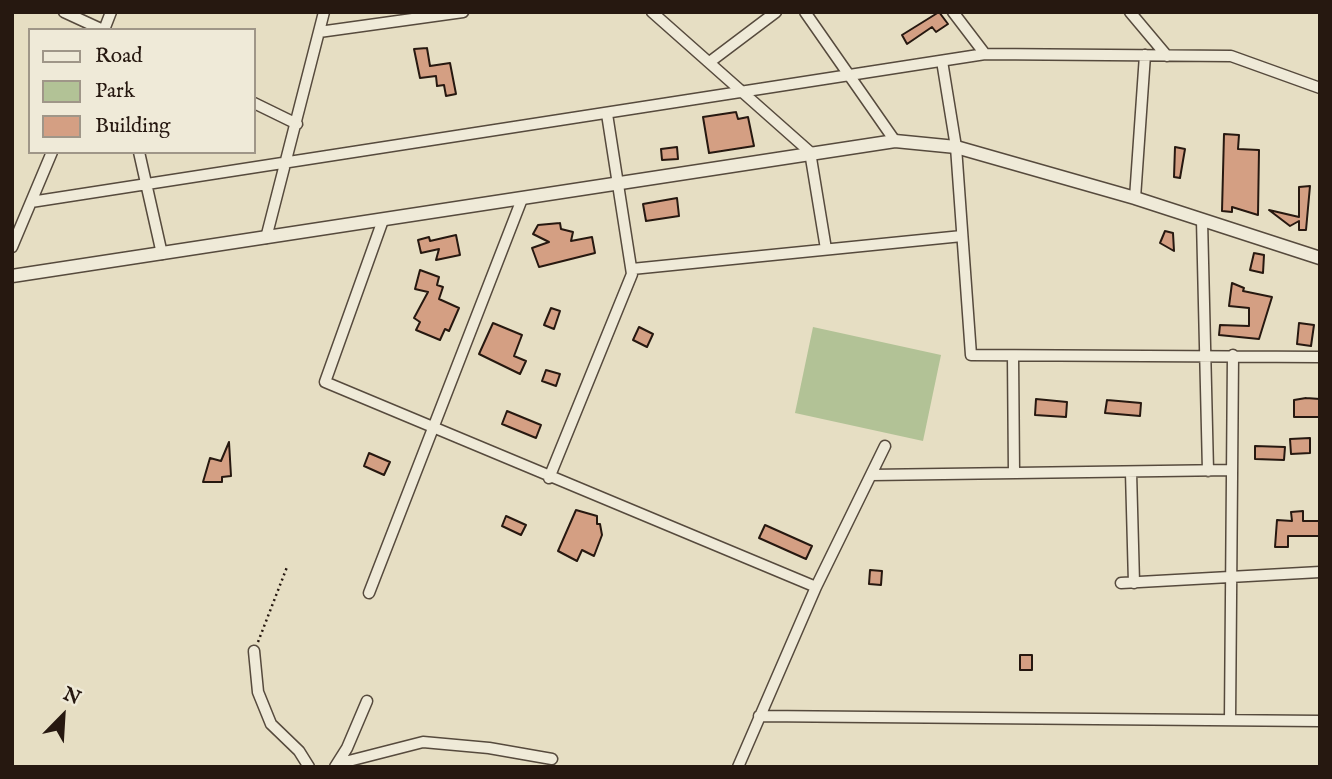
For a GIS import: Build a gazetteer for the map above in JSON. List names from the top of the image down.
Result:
{
  "legend": ["Road", "Park", "Building"],
  "north": "top right"
}
